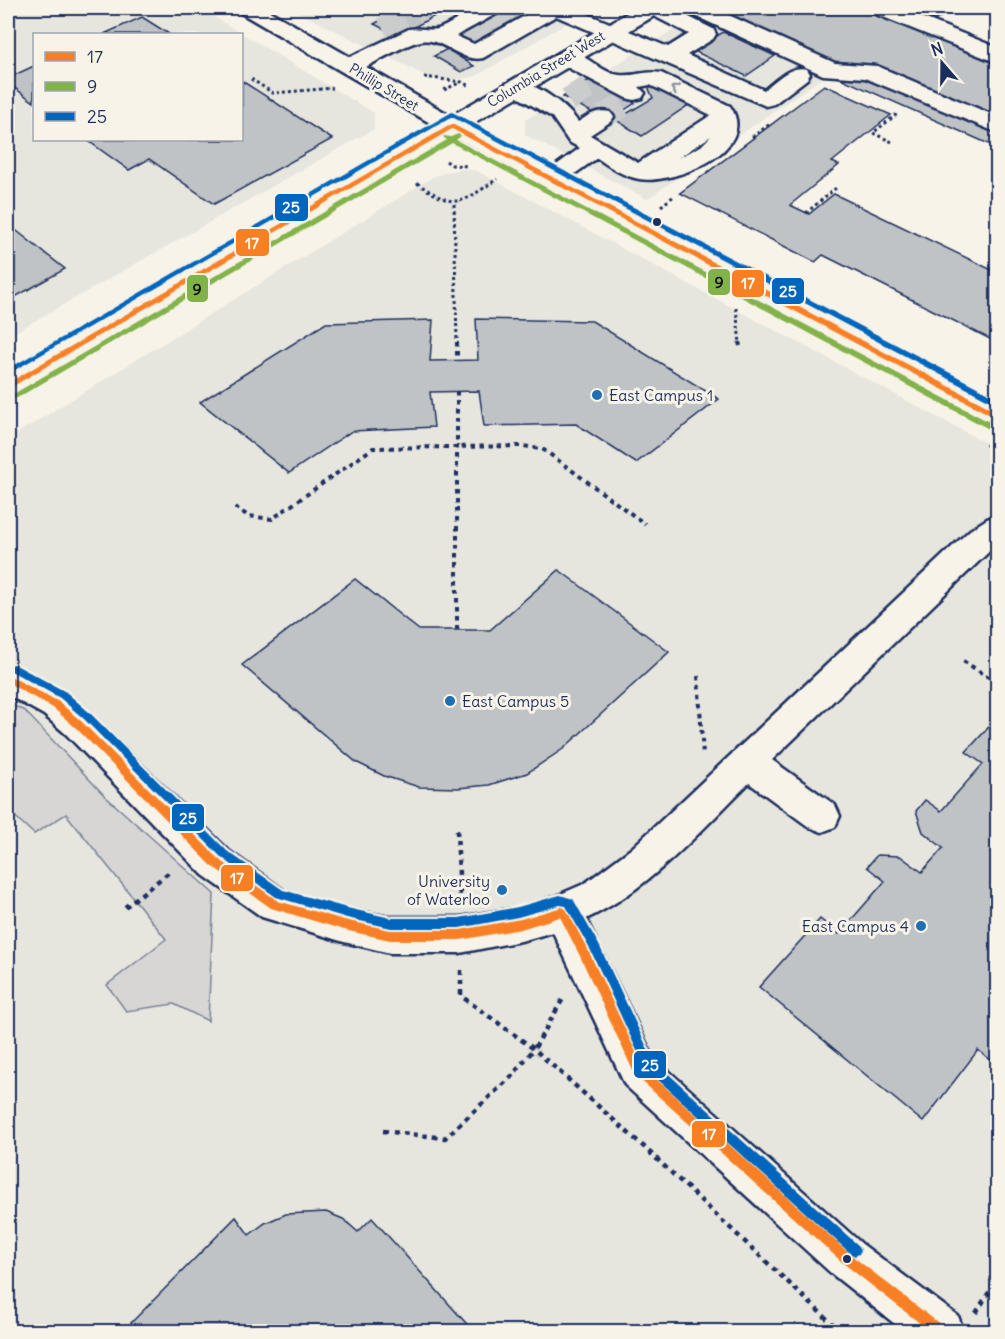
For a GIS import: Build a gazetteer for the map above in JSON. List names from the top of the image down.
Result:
{
  "streets": {
    "street": ["Columbia Street West", "Phillip Street"]
  },
  "crossings": [
    ["Columbia Street West", "Phillip Street"]
  ],
  "places": [
    "East Campus 1",
    "East Campus 5",
    "University of Waterloo",
    "East Campus 4"
  ],
  "lines": ["transit line 25", "transit line 17", "transit line 9"],
  "legend": ["17", "9", "25"],
  "north": "top"
}
